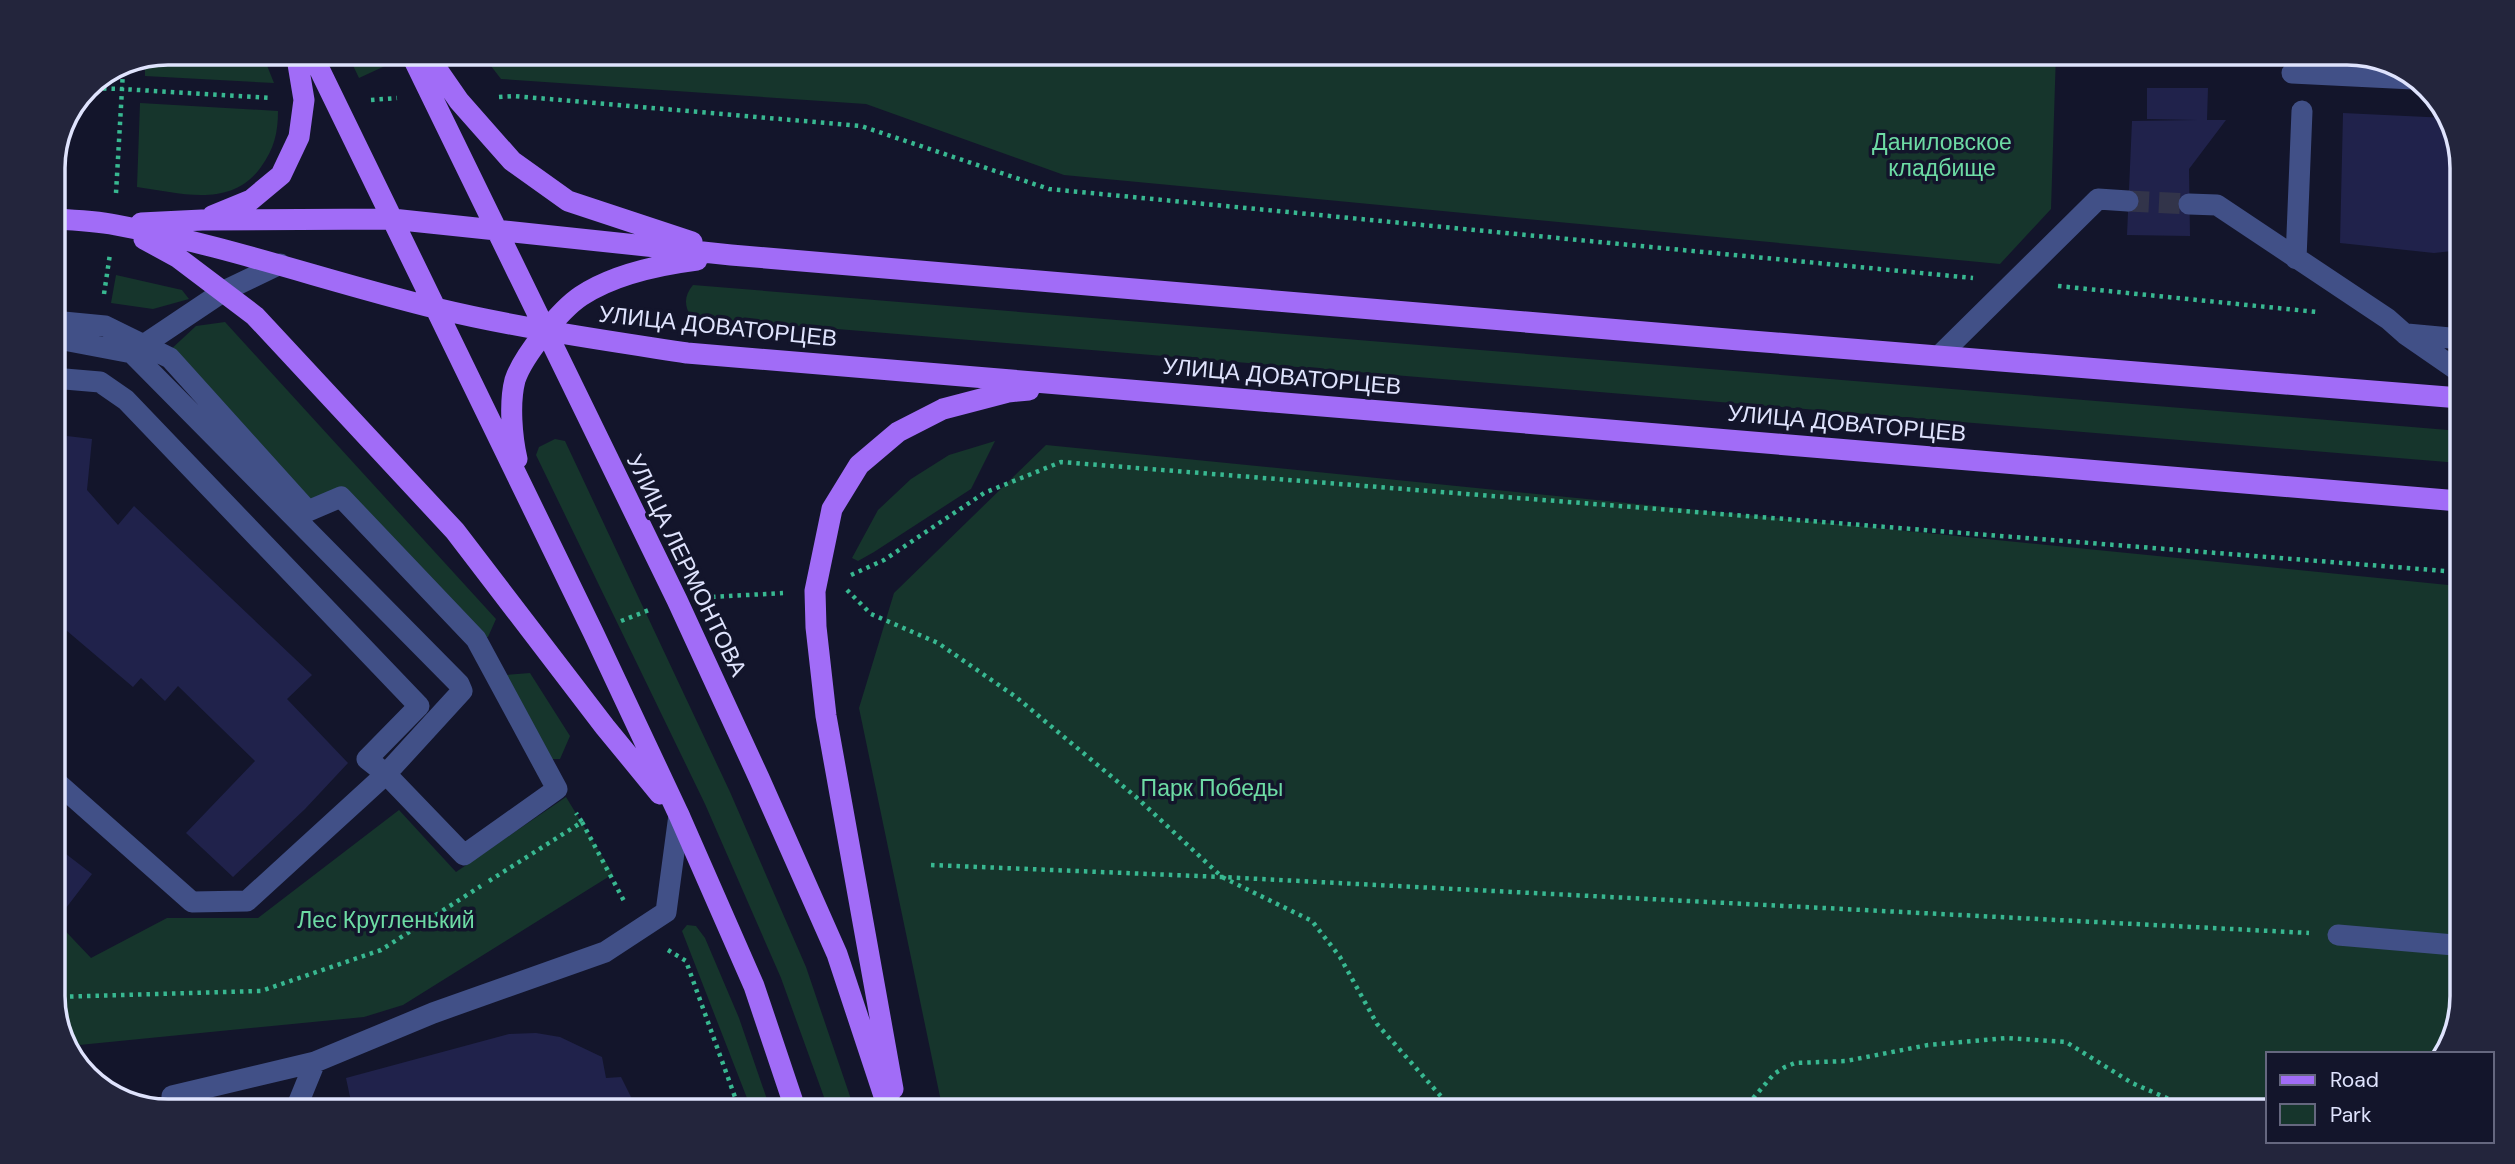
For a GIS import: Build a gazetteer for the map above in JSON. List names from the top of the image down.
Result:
{
  "streets": {
    "main road": ["УЛИЦА ДОВАТОРЦЕВ", "УЛИЦА ЛЕРМОНТОВА"]
  },
  "crossings": [
    ["УЛИЦА ДОВАТОРЦЕВ", "УЛИЦА ЛЕРМОНТОВА"]
  ],
  "parks": ["Даниловское кладбище", "Парк Победы", "Лес Кругленький"],
  "legend": ["Road", "Park"]
}
